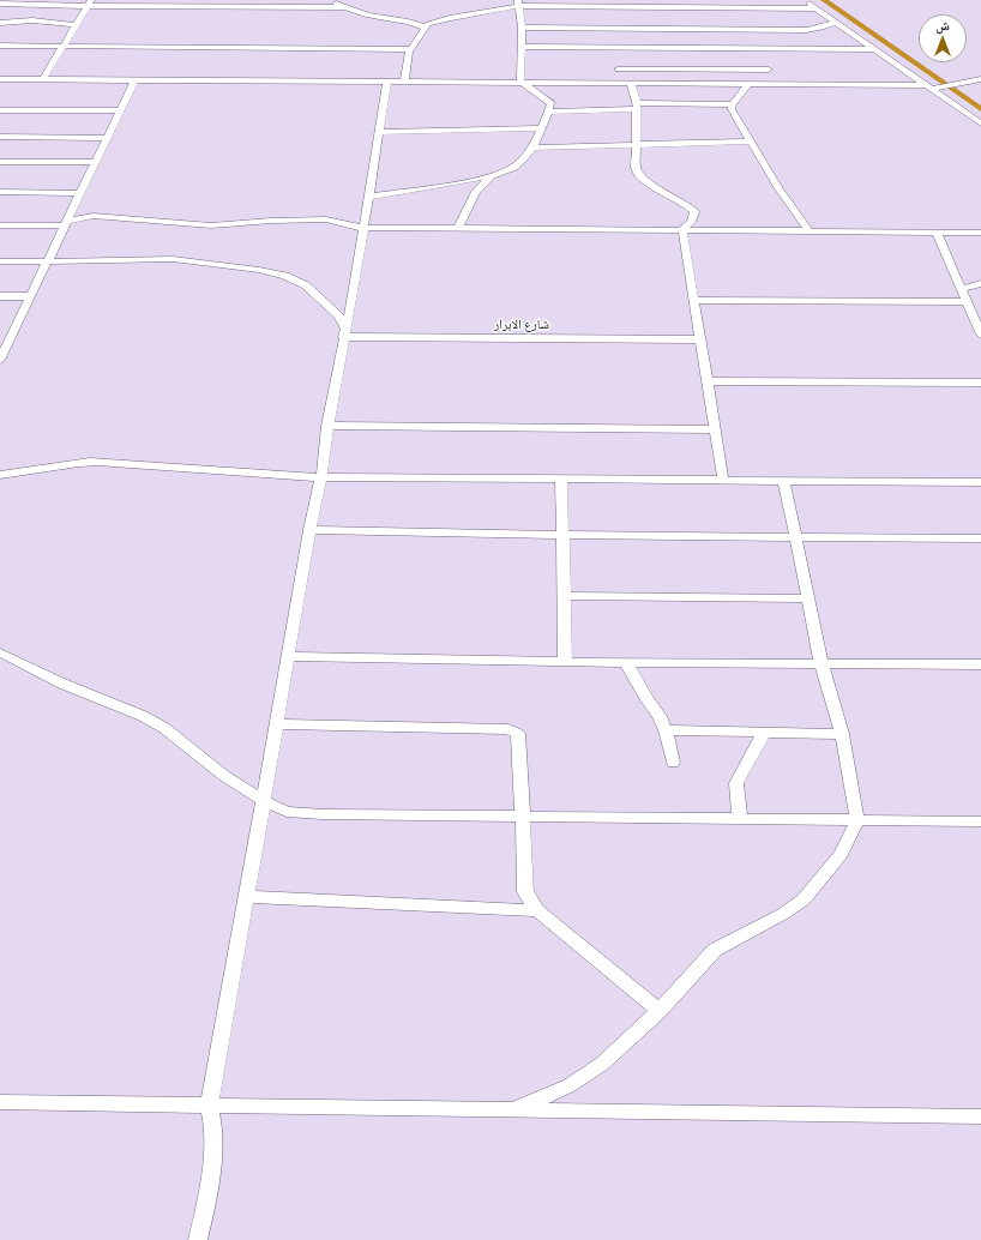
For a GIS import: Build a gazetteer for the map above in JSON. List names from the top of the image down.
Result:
{
  "streets": {
    "street": ["شارع الابرار"]
  },
  "north": "top"
}
